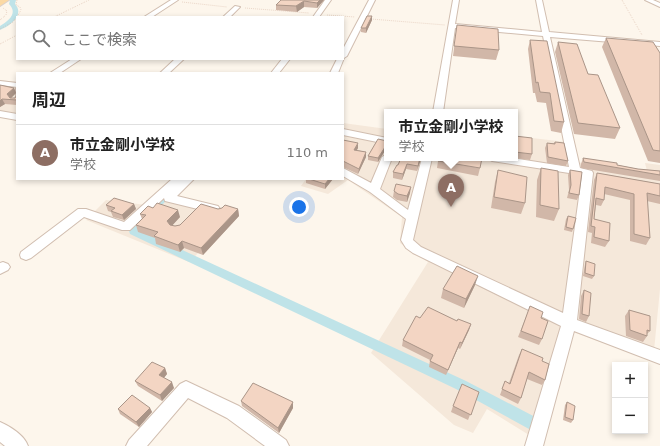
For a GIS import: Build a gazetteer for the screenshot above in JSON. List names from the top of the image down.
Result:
{
  "page": {
    "search": "ここで検索",
    "heading": "周辺",
    "popup": ["市立金剛小学校", "学校"],
    "list": [
      {
        "mark": "A",
        "name": "市立金剛小学校",
        "note": "学校",
        "value": "110 m"
      }
    ],
    "pins": "A",
    "map_buttons": ["+", "−"]
  }
}
